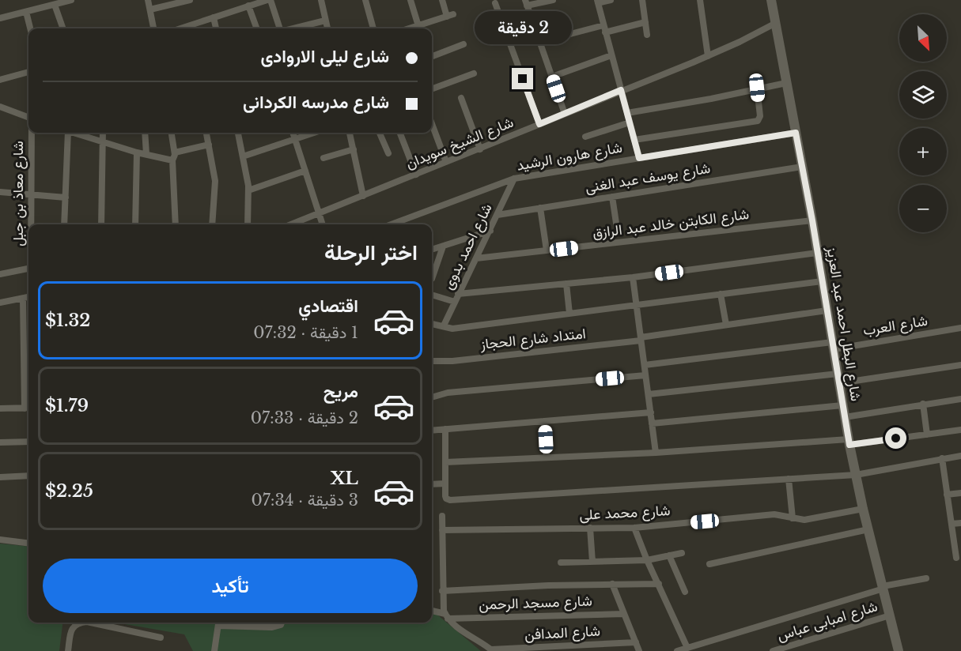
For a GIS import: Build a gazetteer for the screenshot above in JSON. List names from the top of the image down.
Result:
{
  "streets": {
    "main road": ["شارع البطل احمد عبد العزيز"],
    "street": [
      "شارع الشيخ سويدان",
      "شارع هارون الرشيد",
      "شارع يوسف عبد الغنى",
      "شارع معاذ بن جبل",
      "شارع الكابتن خالد عبد الرازق",
      "شارع احمد بدوى",
      "شارع العرب",
      "امتداد شارع الحجاز",
      "شارع محمد على",
      "شارع مسجد الرحمن",
      "شارع امبابى عباس",
      "شارع المدافن"
    ]
  },
  "crossings": [
    ["شارع الشيخ سويدان", "شارع البطل احمد عبد العزيز"],
    ["شارع هارون الرشيد", "شارع احمد بدوى"],
    ["شارع هارون الرشيد", "شارع البطل احمد عبد العزيز"],
    ["شارع يوسف عبد الغنى", "شارع احمد بدوى"],
    ["شارع يوسف عبد الغنى", "شارع البطل احمد عبد العزيز"],
    ["شارع الكابتن خالد عبد الرازق", "شارع احمد بدوى"],
    ["شارع الكابتن خالد عبد الرازق", "شارع البطل احمد عبد العزيز"],
    ["شارع البطل احمد عبد العزيز", "شارع العرب"],
    ["شارع البطل احمد عبد العزيز", "امتداد شارع الحجاز"],
    ["شارع البطل احمد عبد العزيز", "شارع محمد على"],
    ["شارع البطل احمد عبد العزيز", "شارع امبابى عباس"]
  ],
  "north": "bottom right",
  "page": {
    "bubble": "2 دقيقة",
    "map_buttons": ["+", "−"],
    "banner": ["شارع ليلى الاروادى", "شارع مدرسه الكردانى"],
    "heading": "اختر الرحلة",
    "list": [
      {
        "name": "اقتصادي",
        "note": "1 دقيقة · 07:32",
        "value": "$1.32"
      },
      {
        "name": "مريح",
        "note": "2 دقيقة · 07:33",
        "value": "$1.79"
      },
      {
        "name": "XL",
        "note": "3 دقيقة · 07:34",
        "value": "$2.25"
      }
    ],
    "buttons": "تأكيد"
  }
}
